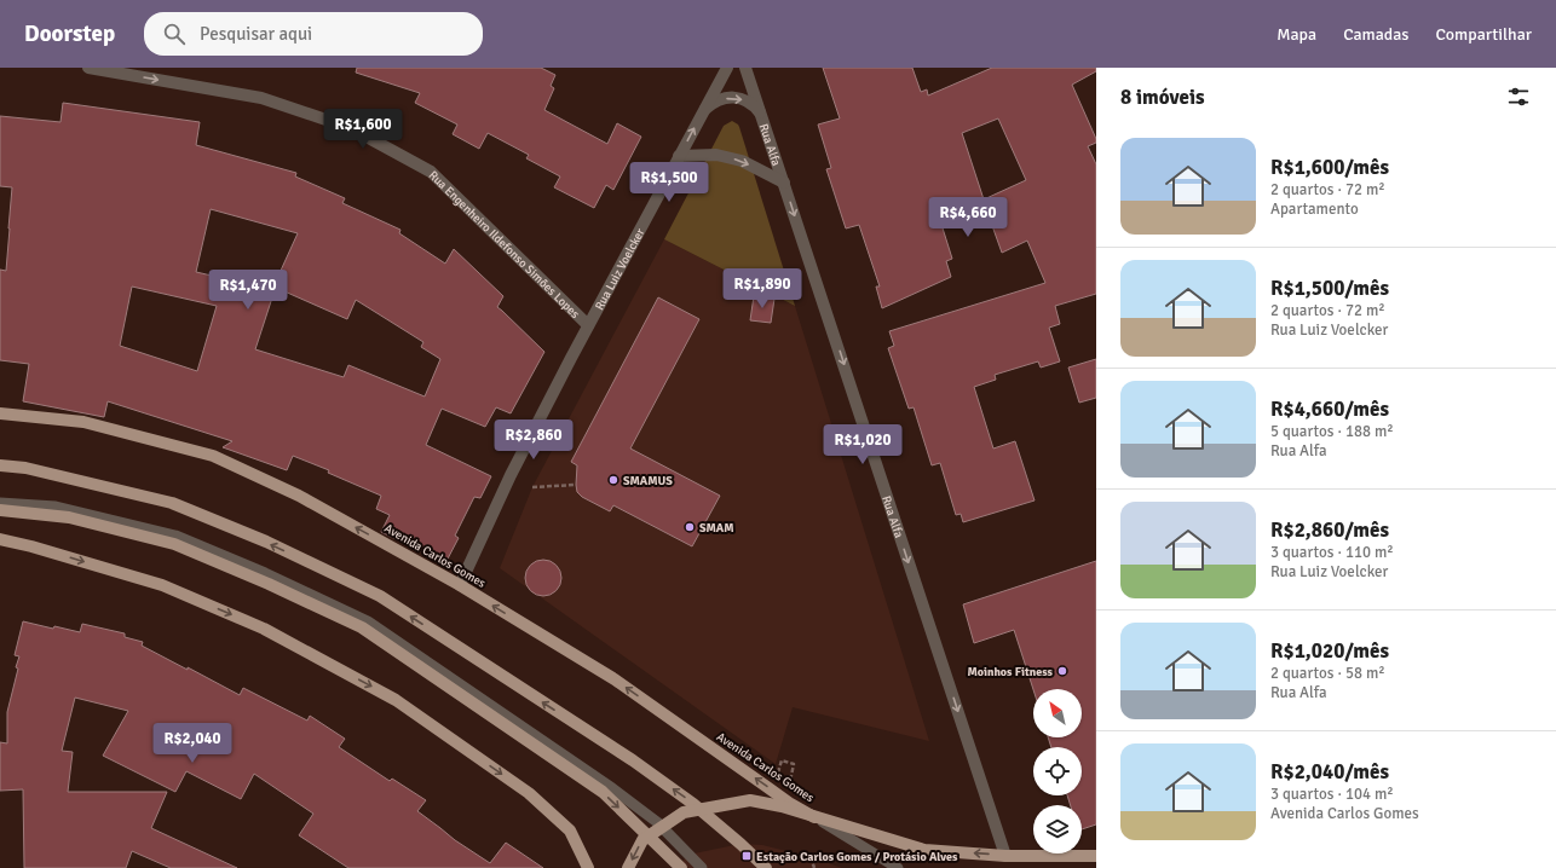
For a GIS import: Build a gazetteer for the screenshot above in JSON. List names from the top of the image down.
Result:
{
  "streets": {
    "main road": ["Avenida Carlos Gomes"],
    "street": ["Rua Alfa", "Rua Engenheiro Ildefonso Simões Lopes", "Rua Luiz Voelcker"]
  },
  "crossings": [
    ["Rua Alfa", "Rua Luiz Voelcker"],
    ["Rua Engenheiro Ildefonso Simões Lopes", "Rua Luiz Voelcker"],
    ["Rua Luiz Voelcker", "Avenida Carlos Gomes"]
  ],
  "one_way": ["Rua Alfa", "Rua Engenheiro Ildefonso Simões Lopes"],
  "places": {
    "other": ["SMAMUS", "SMAM", "Moinhos Fitness"],
    "transit": ["Estação Carlos Gomes / Protásio Alves"]
  },
  "north": "top left",
  "page": {
    "header": "Doorstep",
    "search": "Pesquisar aqui",
    "nav": ["Mapa", "Camadas", "Compartilhar"],
    "heading": "8 imóveis",
    "price": [
      "R$1,600",
      "R$1,500",
      "R$4,660",
      "R$1,890",
      "R$1,470",
      "R$2,860",
      "R$1,020",
      "R$2,040"
    ],
    "list": [
      {
        "name": "R$1,600/mês",
        "note": "2 quartos · 72 m² · Apartamento"
      },
      {
        "name": "R$1,500/mês",
        "note": "2 quartos · 72 m² · Rua Luiz Voelcker"
      },
      {
        "name": "R$4,660/mês",
        "note": "5 quartos · 188 m² · Rua Alfa"
      },
      {
        "name": "R$2,860/mês",
        "note": "3 quartos · 110 m² · Rua Luiz Voelcker"
      },
      {
        "name": "R$1,020/mês",
        "note": "2 quartos · 58 m² · Rua Alfa"
      },
      {
        "name": "R$2,040/mês",
        "note": "3 quartos · 104 m² · Avenida Carlos Gomes"
      }
    ]
  }
}
